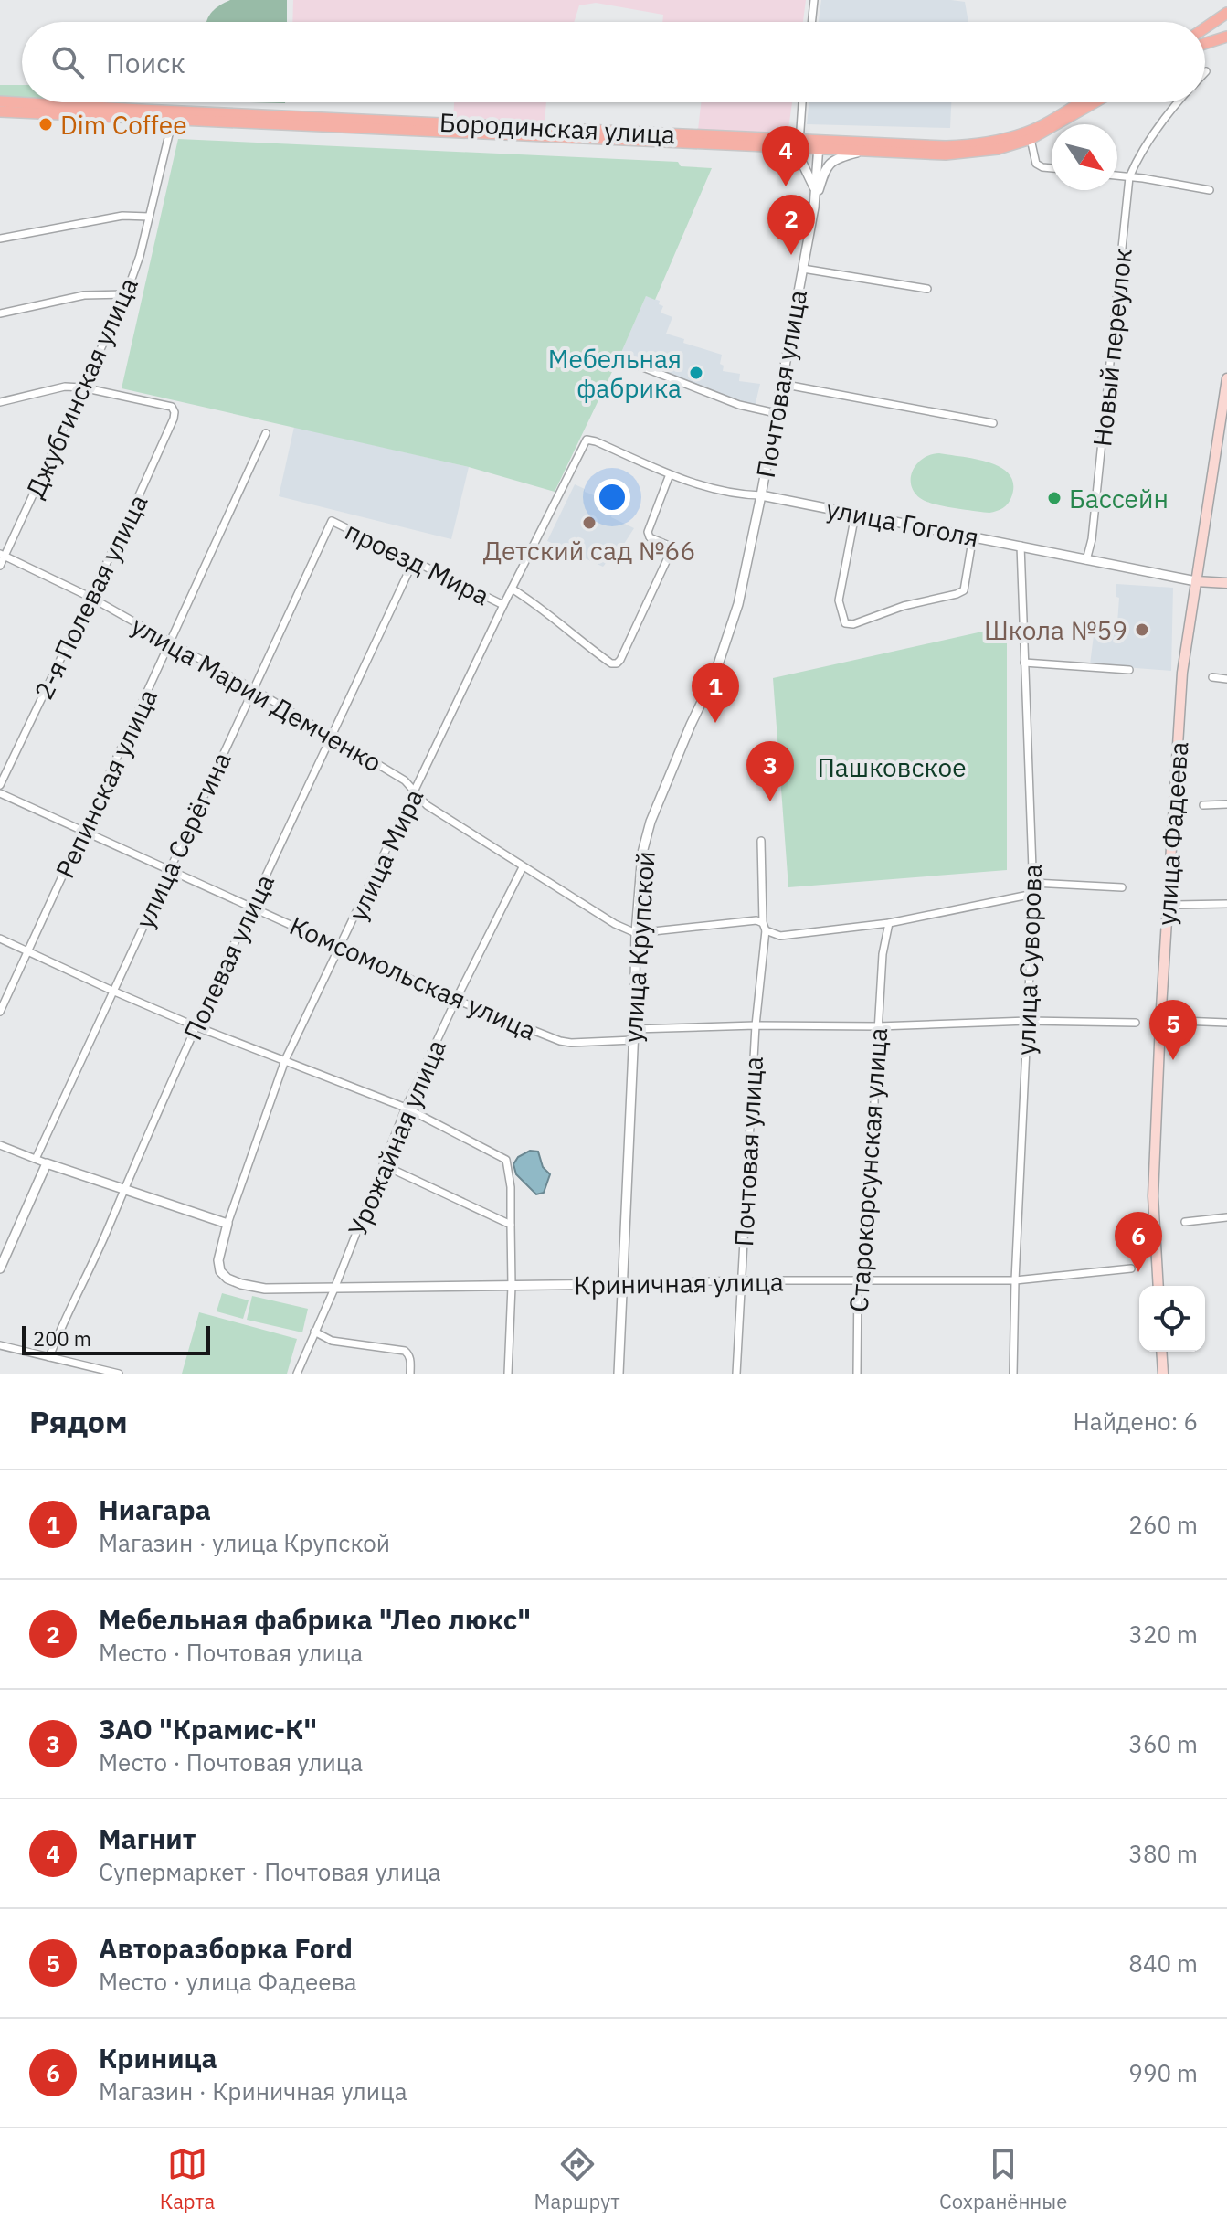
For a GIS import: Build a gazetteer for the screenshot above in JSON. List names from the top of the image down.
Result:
{
  "streets": {
    "main road": ["Бородинская улица", "улица Гоголя", "улица Фадеева"],
    "street": [
      "Новый переулок",
      "Почтовая улица",
      "Джубгинская улица",
      "проезд Мира",
      "2-я Полевая улица",
      "улица Марии Демченко",
      "Репинская улица",
      "улица Серёгина",
      "улица Мира",
      "улица Крупской",
      "Полевая улица",
      "улица Суворова",
      "Комсомольская улица",
      "Урожайная улица",
      "Старокорсунская улица",
      "Криничная улица"
    ]
  },
  "crossings": [
    ["Бородинская улица", "Почтовая улица"],
    ["Бородинская улица", "Джубгинская улица"],
    ["Новый переулок", "улица Гоголя"],
    ["Почтовая улица", "улица Гоголя"],
    ["Почтовая улица", "улица Крупской"],
    ["Почтовая улица", "Криничная улица"],
    ["Джубгинская улица", "2-я Полевая улица"],
    ["Джубгинская улица", "улица Марии Демченко"],
    ["улица Гоголя", "улица Фадеева"],
    ["улица Гоголя", "улица Мира"],
    ["улица Гоголя", "улица Крупской"],
    ["улица Гоголя", "улица Суворова"],
    ["проезд Мира", "улица Серёгина"],
    ["проезд Мира", "улица Мира"],
    ["проезд Мира", "Полевая улица"],
    ["2-я Полевая улица", "улица Марии Демченко"],
    ["улица Марии Демченко", "Репинская улица"],
    ["улица Марии Демченко", "улица Серёгина"],
    ["улица Марии Демченко", "улица Мира"],
    ["улица Марии Демченко", "улица Крупской"],
    ["улица Марии Демченко", "Полевая улица"],
    ["улица Марии Демченко", "Урожайная улица"],
    ["Репинская улица", "Комсомольская улица"],
    ["улица Серёгина", "Комсомольская улица"],
    ["улица Мира", "Комсомольская улица"],
    ["улица Мира", "Криничная улица"],
    ["улица Крупской", "Комсомольская улица"],
    ["улица Крупской", "Криничная улица"],
    ["Полевая улица", "Комсомольская улица"],
    ["улица Суворова", "Криничная улица"],
    ["Комсомольская улица", "Урожайная улица"],
    ["Урожайная улица", "Криничная улица"],
    ["Старокорсунская улица", "Криничная улица"]
  ],
  "parks": ["Пашковское"],
  "places": [
    "Dim Coffee",
    "Мебельная фабрика",
    "Бассейн",
    "Детский сад №66",
    "Школа №59"
  ],
  "scale_bar": "200 m",
  "north": "bottom right",
  "page": {
    "search": "Поиск",
    "pins": [
      "4",
      "2",
      "1",
      "3",
      "5",
      "6"
    ],
    "scale": "200 m",
    "heading": ["Рядом", "Найдено: 6"],
    "list": [
      {
        "mark": "1",
        "name": "Ниагара",
        "note": "Магазин · улица Крупской",
        "value": "260 m"
      },
      {
        "mark": "2",
        "name": "Мебельная фабрика \"Лео люкс\"",
        "note": "Место · Почтовая улица",
        "value": "320 m"
      },
      {
        "mark": "3",
        "name": "ЗАО \"Крамис-К\"",
        "note": "Место · Почтовая улица",
        "value": "360 m"
      },
      {
        "mark": "4",
        "name": "Магнит",
        "note": "Супермаркет · Почтовая улица",
        "value": "380 m"
      },
      {
        "mark": "5",
        "name": "Авторазборка Ford",
        "note": "Место · улица Фадеева",
        "value": "840 m"
      },
      {
        "mark": "6",
        "name": "Криница",
        "note": "Магазин · Криничная улица",
        "value": "990 m"
      }
    ],
    "nav": ["Карта", "Маршрут", "Сохранённые"]
  }
}
